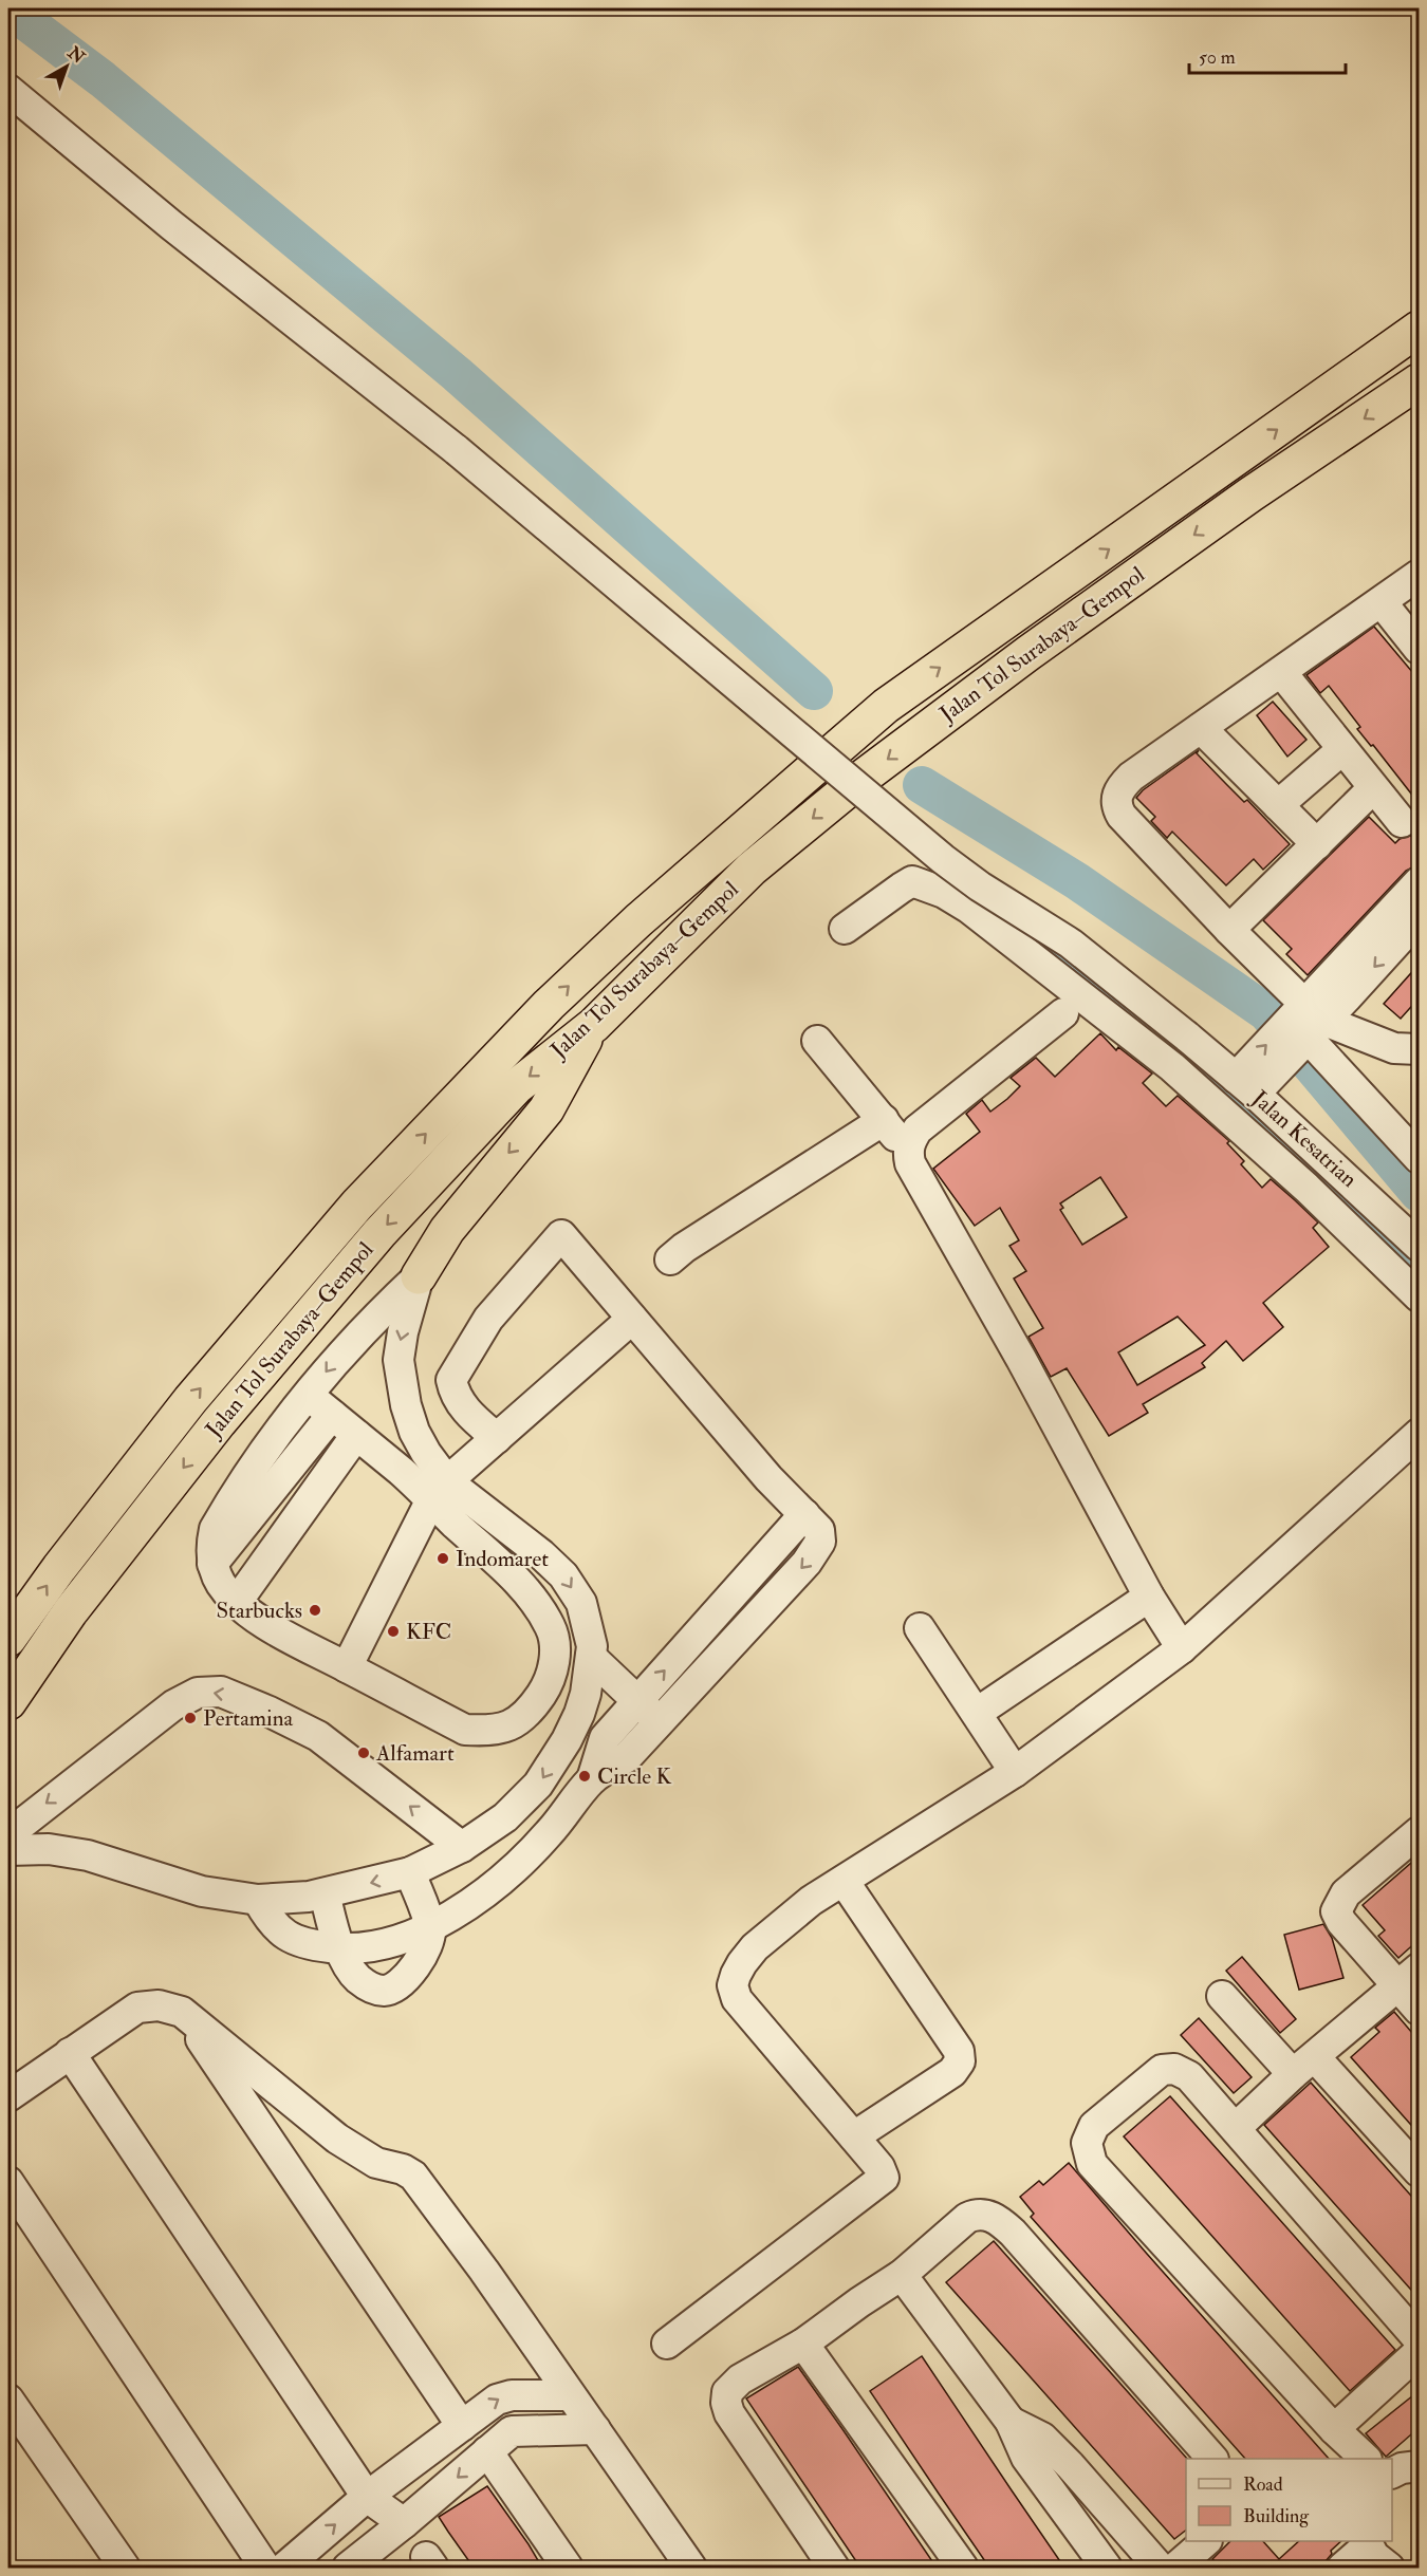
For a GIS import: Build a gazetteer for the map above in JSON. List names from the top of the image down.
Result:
{
  "streets": {
    "highway": ["Jalan Tol Surabaya–Gempol"],
    "street": ["Jalan Kesatrian"]
  },
  "places": [
    "Indomaret",
    "Starbucks",
    "KFC",
    "Pertamina",
    "Alfamart",
    "Circle K"
  ],
  "legend": ["Road", "Building"],
  "scale_bar": "50 m",
  "north": "top right"
}
